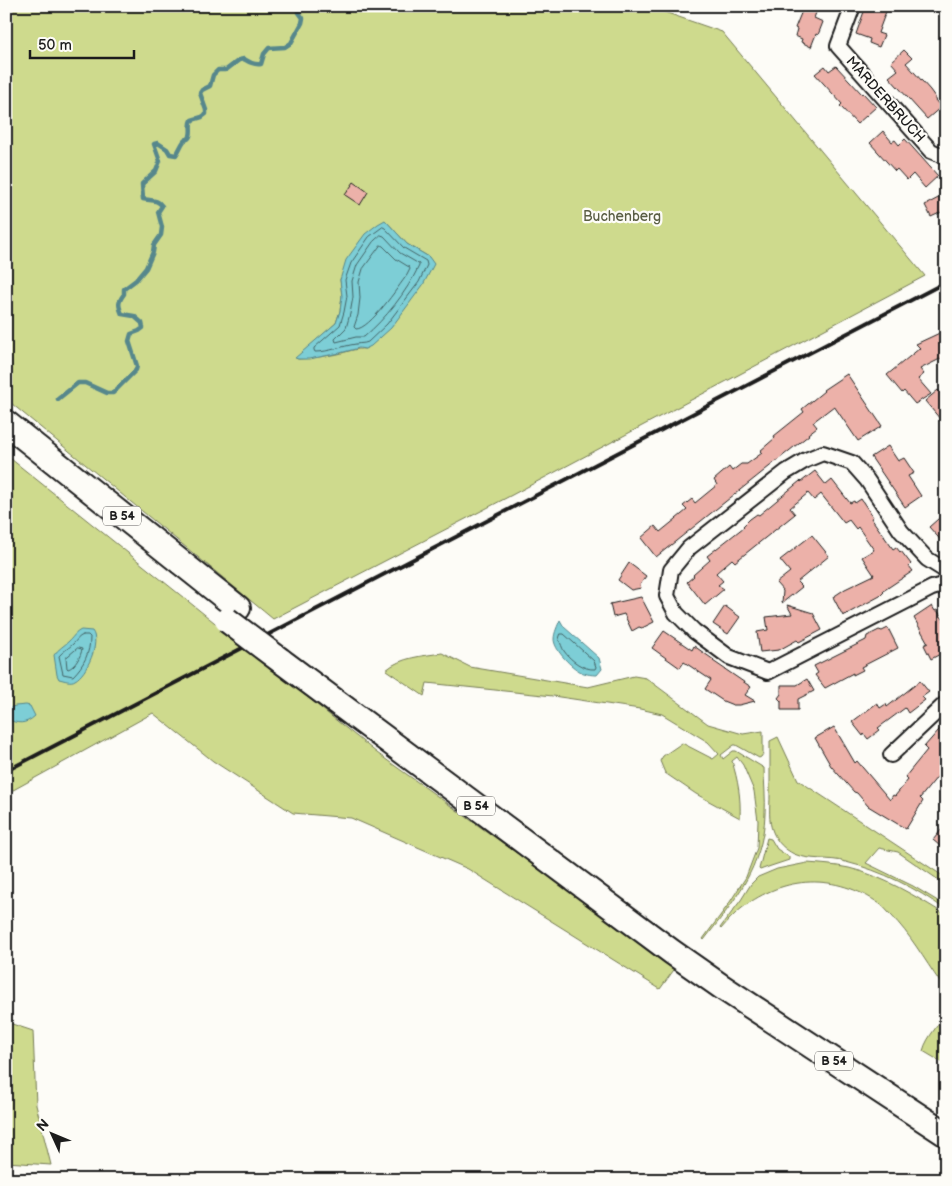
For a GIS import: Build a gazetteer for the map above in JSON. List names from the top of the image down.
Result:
{
  "streets": {
    "highway": ["B 54"],
    "street": ["MARDERBRUCH"]
  },
  "parks": ["Buchenberg"],
  "scale_bar": "50 m",
  "north": "top left"
}
